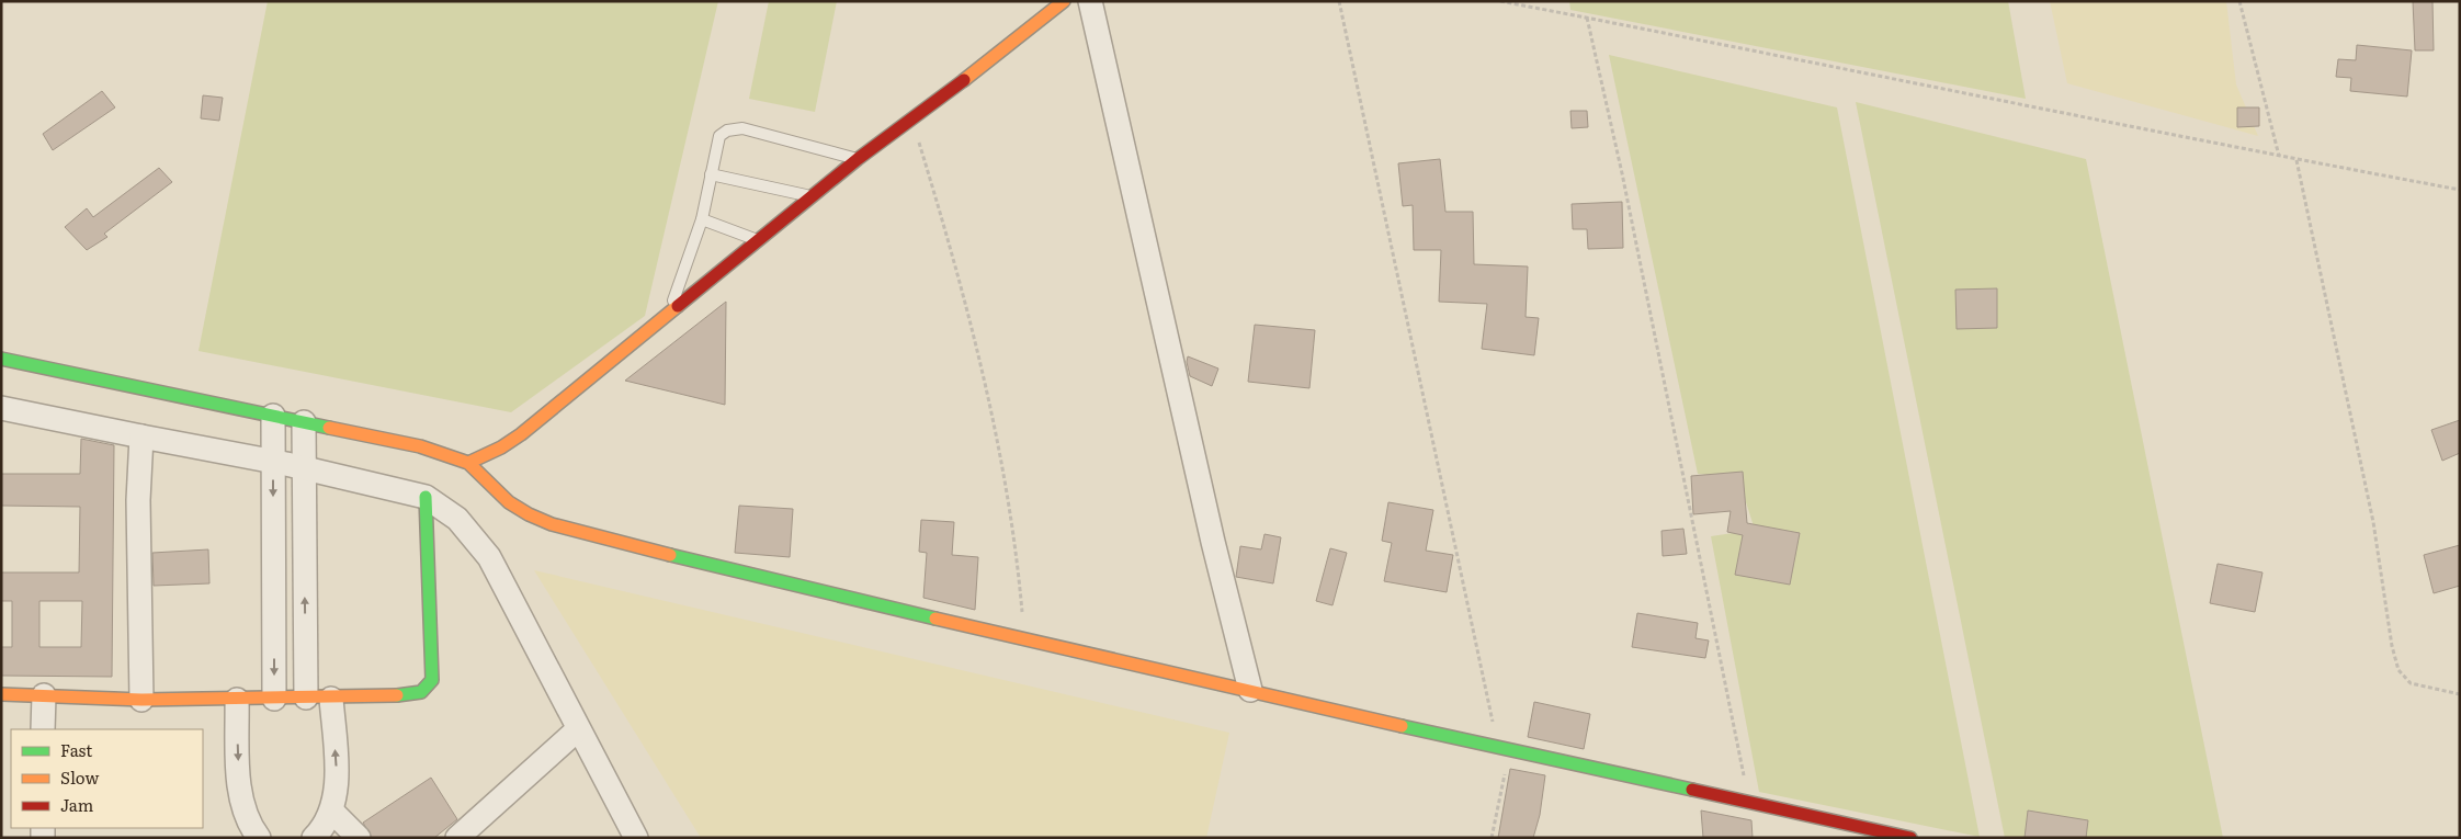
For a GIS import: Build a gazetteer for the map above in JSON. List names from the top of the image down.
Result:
{
  "legend": ["Fast", "Slow", "Jam"]
}
